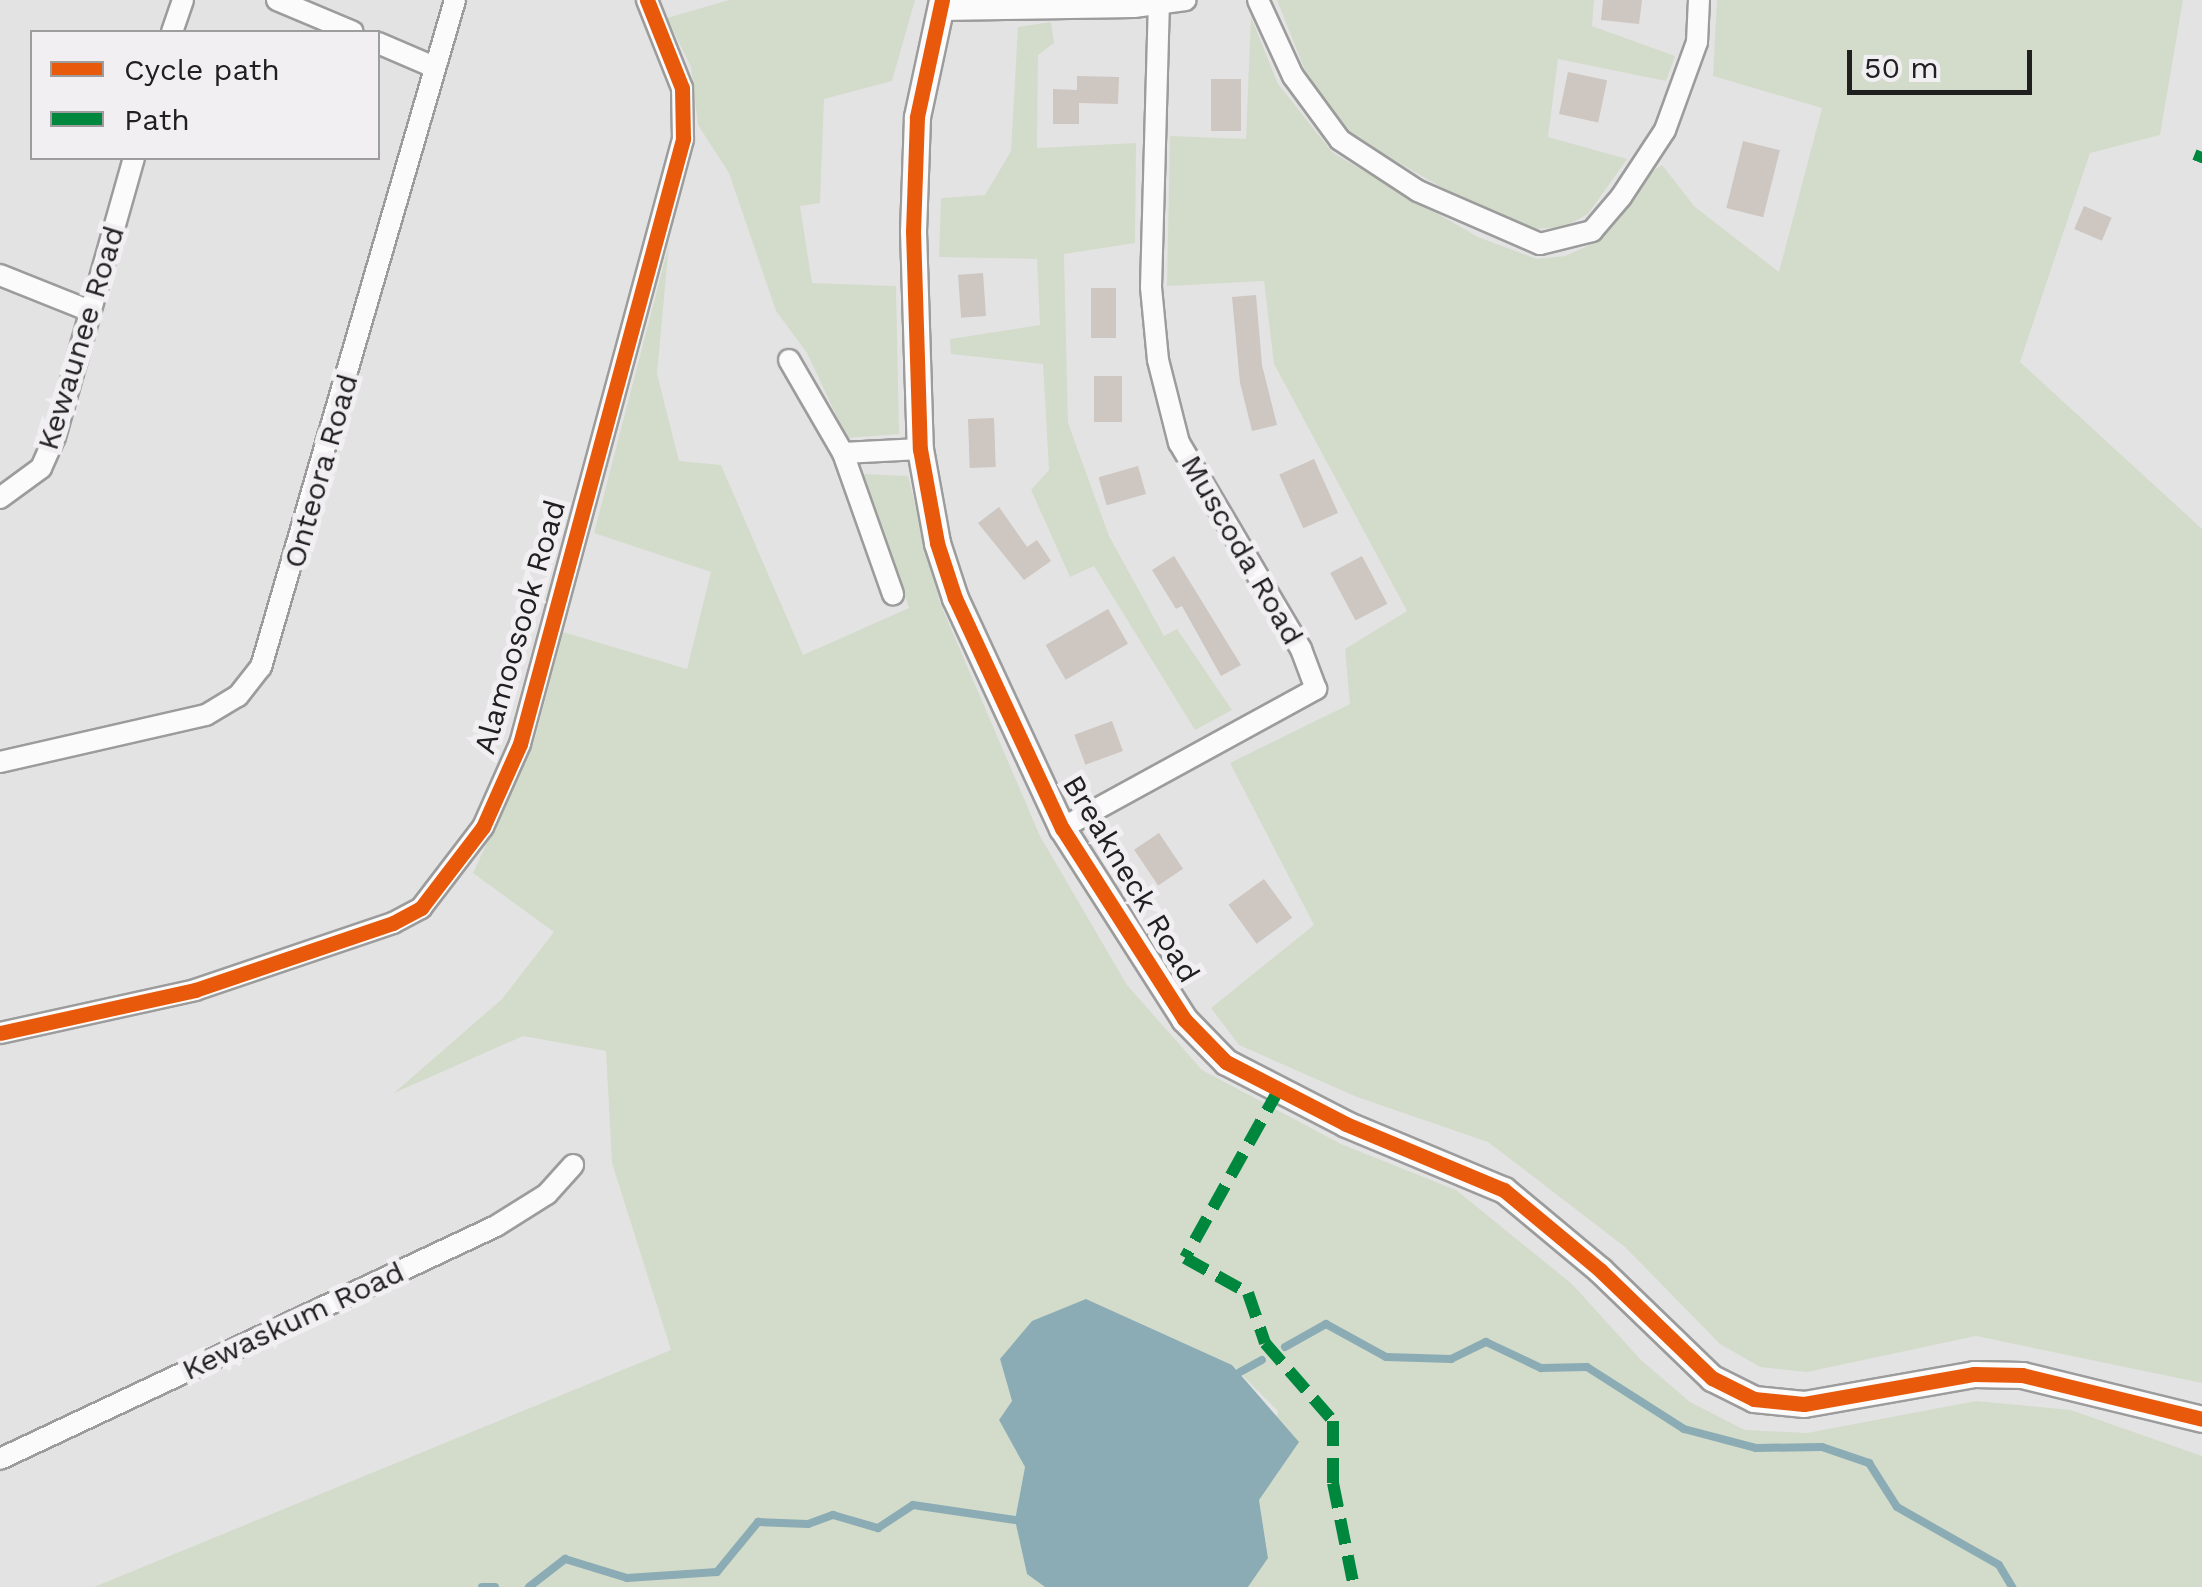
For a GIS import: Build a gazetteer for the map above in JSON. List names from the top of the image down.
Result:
{
  "streets": {
    "street": [
      "Kewaunee Road",
      "Onteora Road",
      "Muscoda Road",
      "Alamoosook Road",
      "Breakneck Road",
      "Kewaskum Road"
    ]
  },
  "crossings": [
    ["Muscoda Road", "Breakneck Road"]
  ],
  "legend": ["Cycle path", "Path"],
  "scale_bar": "50 m"
}
